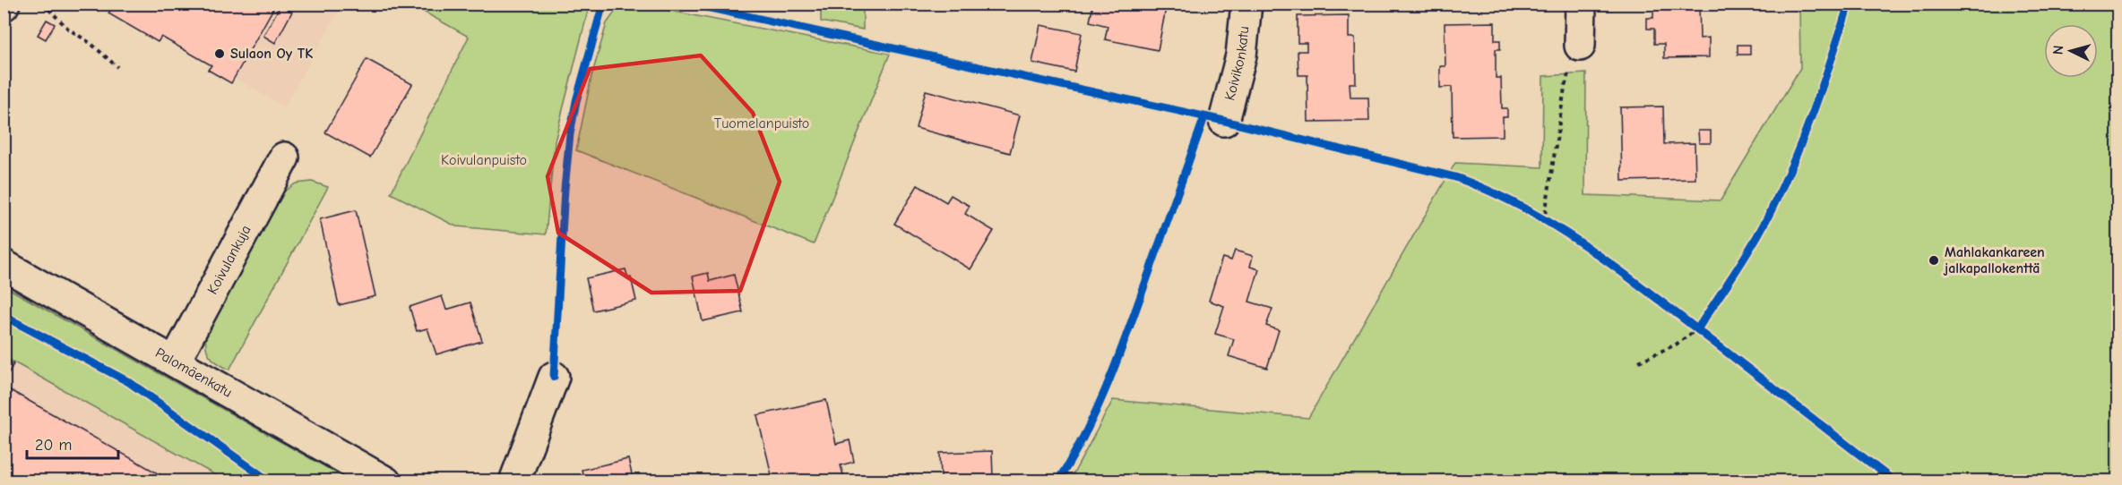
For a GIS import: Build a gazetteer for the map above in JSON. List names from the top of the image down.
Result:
{
  "streets": {
    "street": ["Koivikonkatu", "Koivulankuja", "Palomäenkatu"]
  },
  "crossings": [
    ["Koivulankuja", "Palomäenkatu"]
  ],
  "parks": ["Tuomelanpuisto", "Koivulanpuisto"],
  "places": ["Sulaon Oy TK", "Mahlakankareen jalkapallokenttä"],
  "scale_bar": "20 m",
  "north": "left"
}
